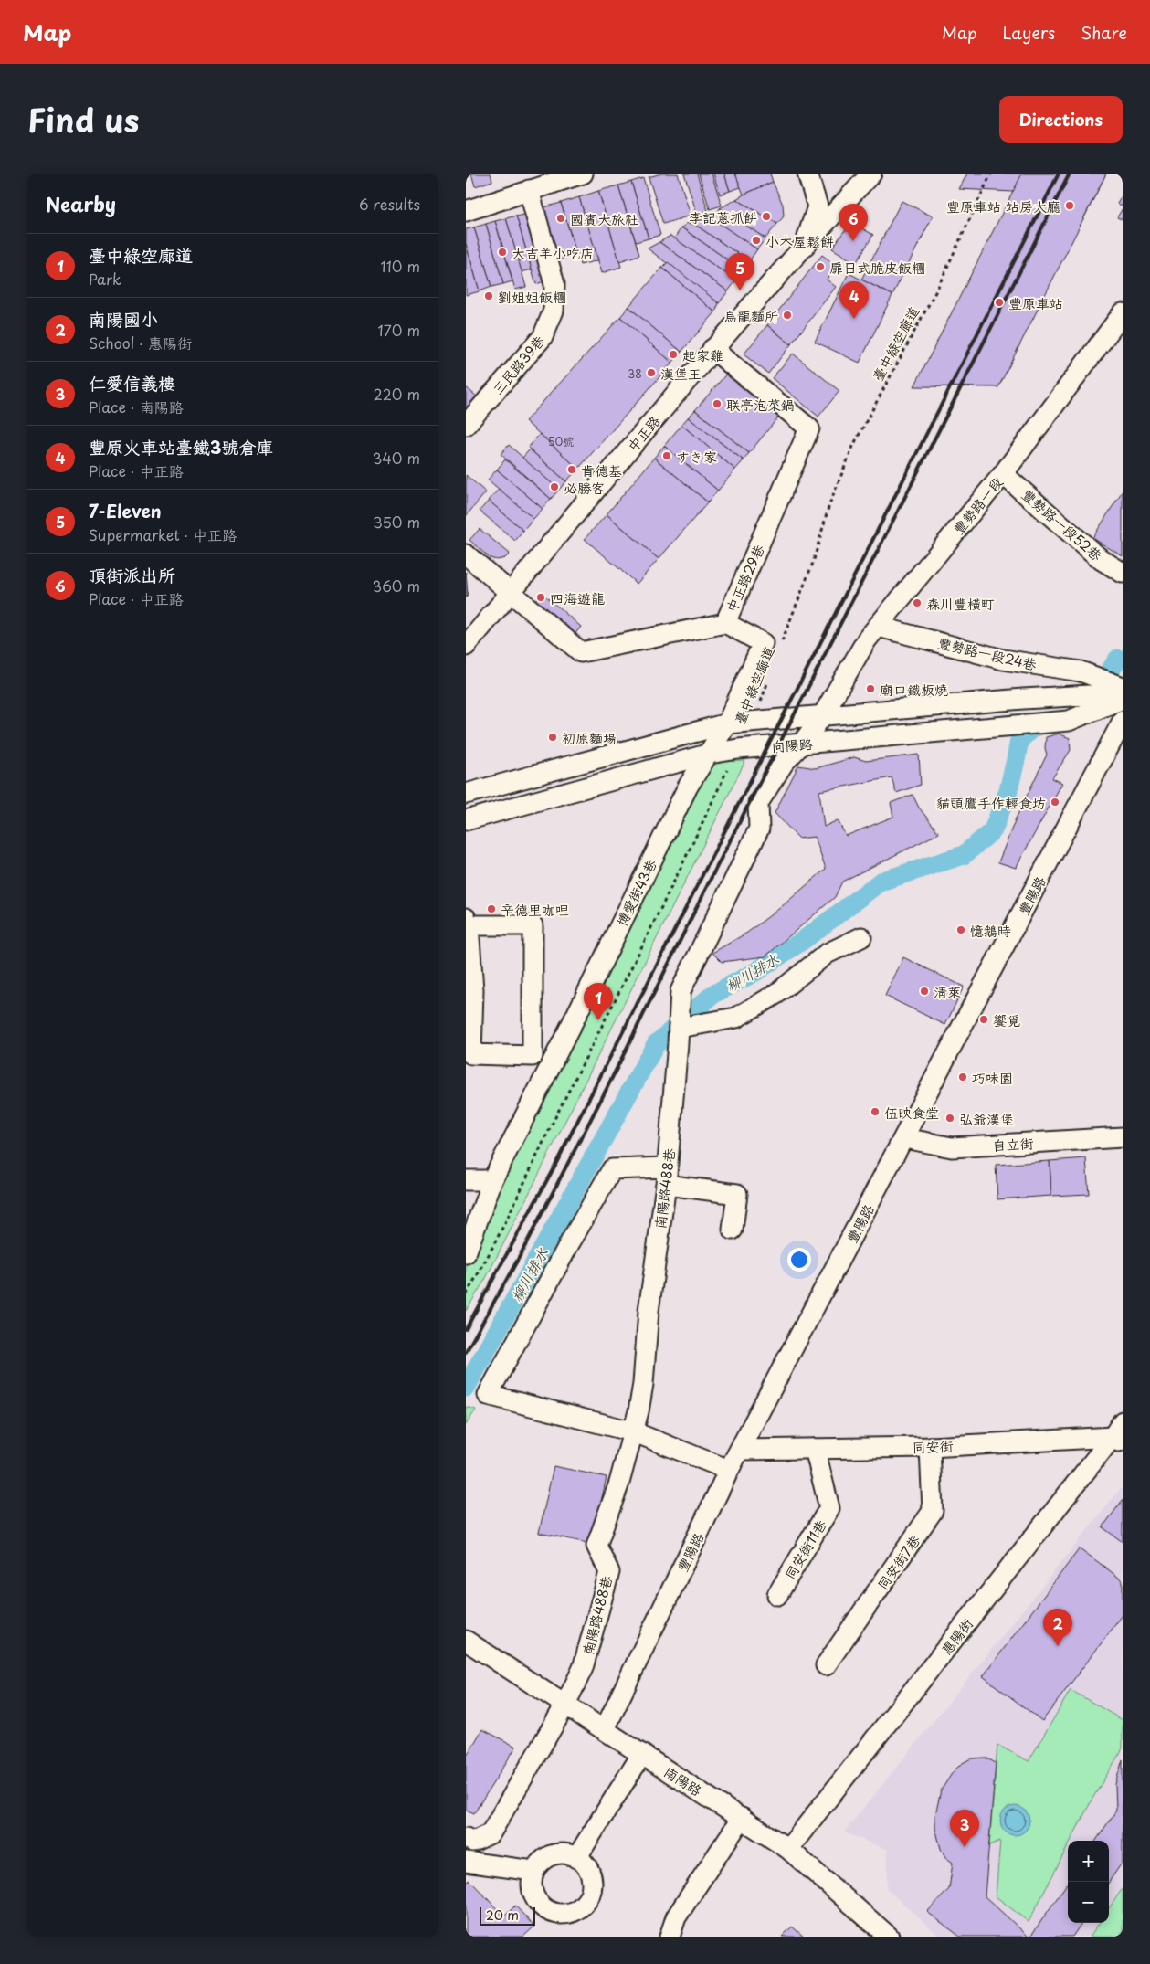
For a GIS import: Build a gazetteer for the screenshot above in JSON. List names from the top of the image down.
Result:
{
  "streets": {
    "street": [
      "三民路39巷",
      "中正路",
      "豐勢路一段",
      "豐勢路一段52巷",
      "中正路29巷",
      "豐勢路一段24巷",
      "向陽路",
      "博愛街43巷",
      "豐陽路",
      "自立街",
      "南陽路488巷",
      "同安街",
      "同安街11巷",
      "同安街7巷",
      "惠陽街",
      "南陽路"
    ],
    "path": ["臺中綠空廊道"]
  },
  "crossings": [
    ["臺中綠空廊道", "向陽路"],
    ["中正路", "中正路29巷"],
    ["豐勢路一段", "豐勢路一段52巷"],
    ["豐勢路一段", "豐勢路一段24巷"],
    ["豐勢路一段", "南陽路488巷"],
    ["中正路29巷", "博愛街43巷"],
    ["向陽路", "博愛街43巷"],
    ["向陽路", "南陽路488巷"],
    ["豐陽路", "自立街"],
    ["豐陽路", "同安街"],
    ["豐陽路", "南陽路"],
    ["南陽路488巷", "南陽路"],
    ["同安街", "同安街11巷"],
    ["同安街", "同安街7巷"],
    ["同安街", "惠陽街"],
    ["惠陽街", "南陽路"]
  ],
  "water": ["柳川排水"],
  "places": [
    "豐原車站 站房大廳",
    "李記蔥抓餅",
    "國賓大旅社",
    "小木屋鬆餅",
    "大吉羊小吃店",
    "扉日式脆皮飯糰",
    "劉姐姐飯糰",
    "豐原車站",
    "烏龍麵所",
    "起家雞",
    "漢堡王",
    "联亭泡菜鍋",
    "すき家",
    "肯德基",
    "必勝客",
    "四海遊龍",
    "森川豐橫町",
    "廟口鐵板燒",
    "初原麵場",
    "貓頭鷹手作輕食坊",
    "辛德里咖哩",
    "憶鵝時",
    "清萊",
    "饗覓",
    "巧味園",
    "伍映食堂",
    "弘爺漢堡"
  ],
  "house_numbers": ["38", "50號"],
  "scale_bar": "20 m",
  "page": {
    "header": "Map",
    "nav": ["Map", "Layers", "Share"],
    "title": "Find us",
    "buttons": "Directions",
    "heading": ["Nearby", "6 results"],
    "pins": [
      "6",
      "5",
      "4",
      "1",
      "2",
      "3"
    ],
    "list": [
      {
        "mark": "1",
        "name": "臺中綠空廊道",
        "note": "Park",
        "value": "110 m"
      },
      {
        "mark": "2",
        "name": "南陽國小",
        "note": "School · 惠陽街",
        "value": "170 m"
      },
      {
        "mark": "3",
        "name": "仁愛信義樓",
        "note": "Place · 南陽路",
        "value": "220 m"
      },
      {
        "mark": "4",
        "name": "豐原火車站臺鐵3號倉庫",
        "note": "Place · 中正路",
        "value": "340 m"
      },
      {
        "mark": "5",
        "name": "7-Eleven",
        "note": "Supermarket · 中正路",
        "value": "350 m"
      },
      {
        "mark": "6",
        "name": "頂街派出所",
        "note": "Place · 中正路",
        "value": "360 m"
      }
    ],
    "map_buttons": ["+", "−"],
    "scale": "20 m"
  }
}
